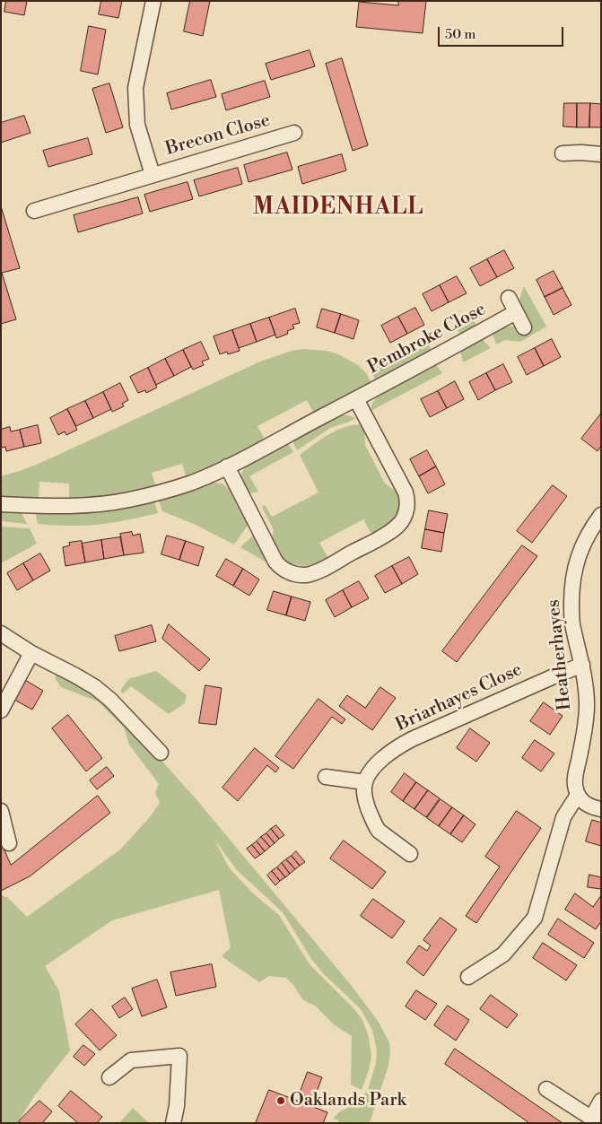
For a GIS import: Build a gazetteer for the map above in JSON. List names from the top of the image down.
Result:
{
  "streets": {
    "street": [
      "Brecon Close",
      "Pembroke Close",
      "Heatherhayes",
      "Briarhayes Close"
    ]
  },
  "crossings": [
    ["Heatherhayes", "Briarhayes Close"]
  ],
  "districts": ["MAIDENHALL"],
  "places": ["Oaklands Park"],
  "scale_bar": "50 m"
}
